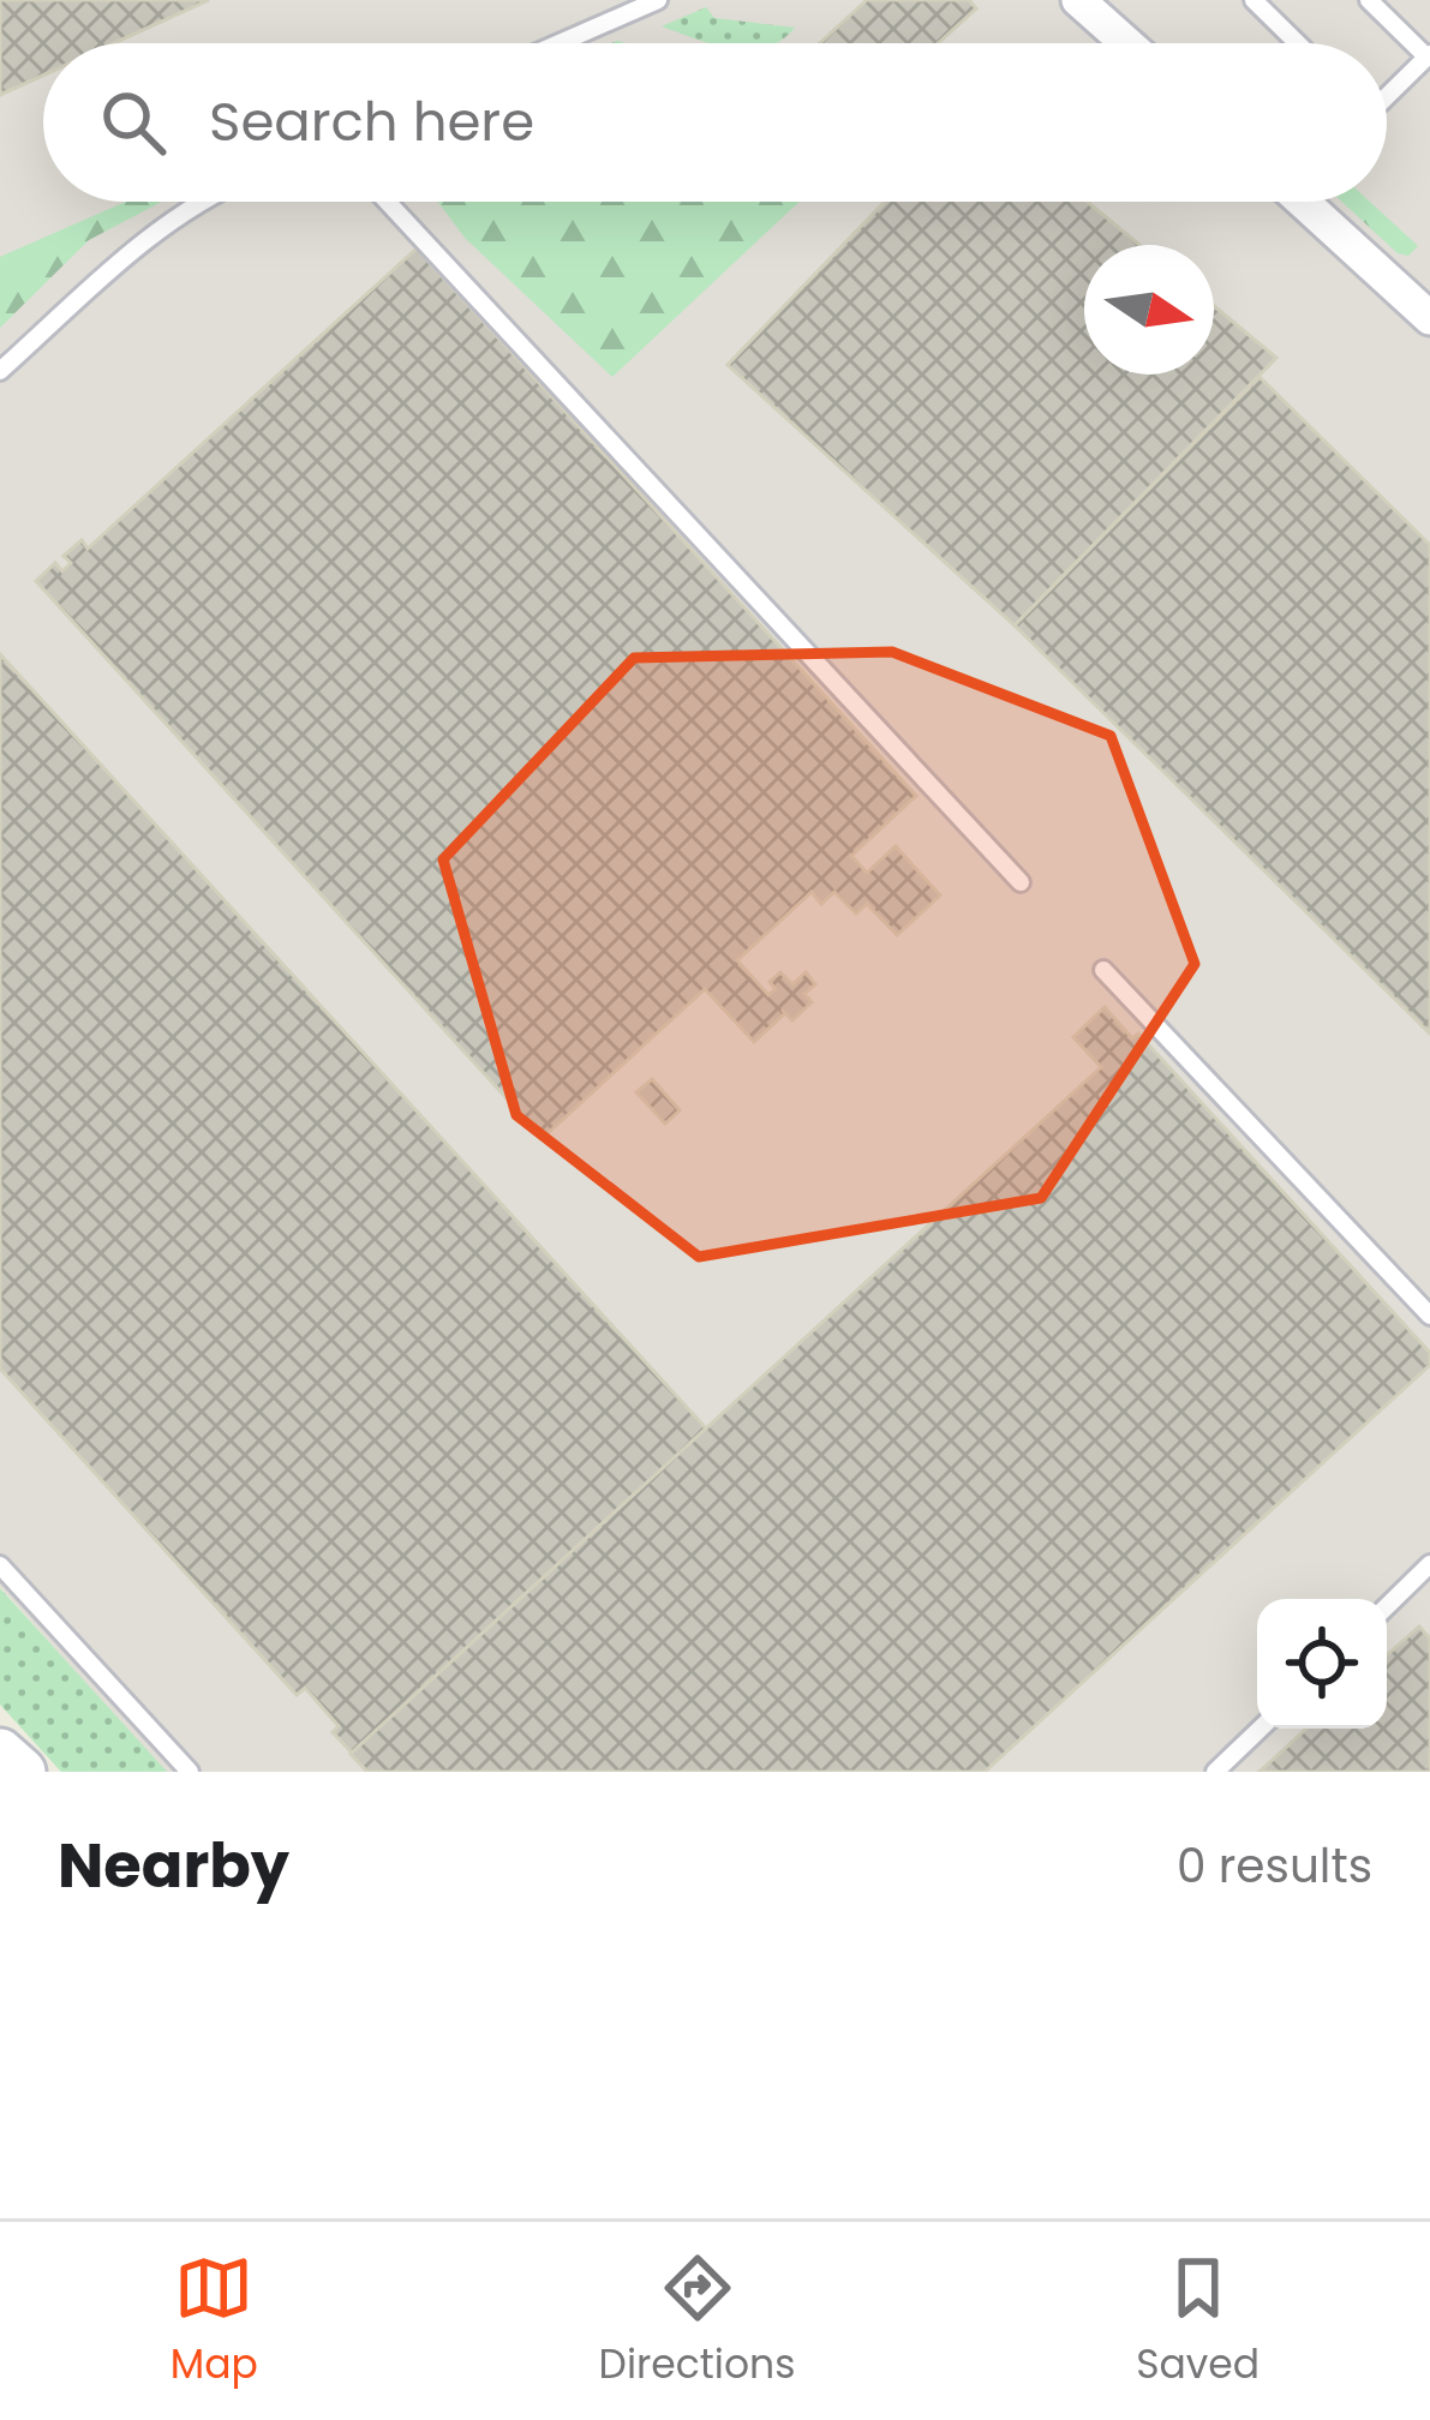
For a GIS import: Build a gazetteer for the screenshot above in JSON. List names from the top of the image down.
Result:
{
  "north": "right",
  "page": {
    "search": "Search here",
    "heading": ["Nearby", "0 results"],
    "nav": ["Map", "Directions", "Saved"]
  }
}
